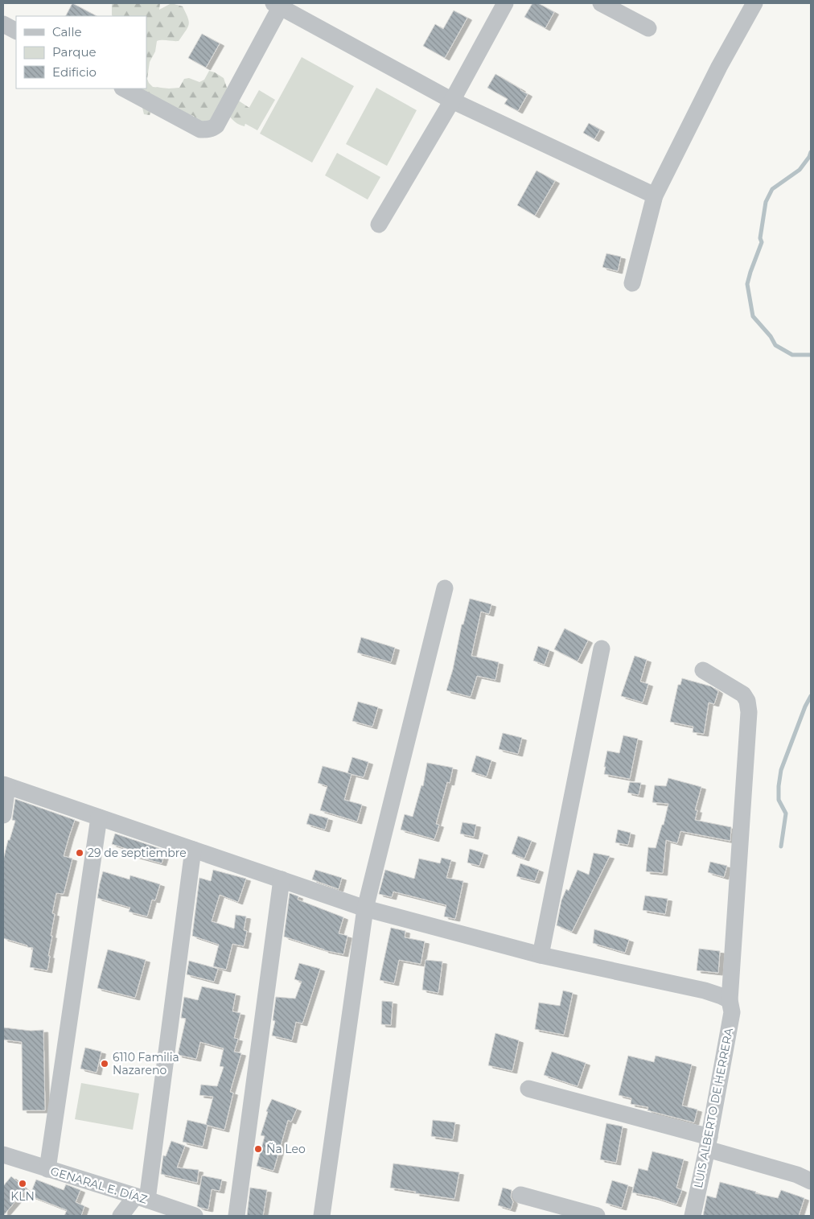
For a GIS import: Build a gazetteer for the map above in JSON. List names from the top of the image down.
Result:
{
  "streets": {
    "street": ["LUIS ALBERTO DE HERRERA", "GENARAL E. DÍAZ"]
  },
  "places": [
    "29 de septiembre",
    "6110 Familia Nazareno",
    "Ña Leo",
    "KLN"
  ],
  "legend": ["Calle", "Parque", "Edificio"]
}
